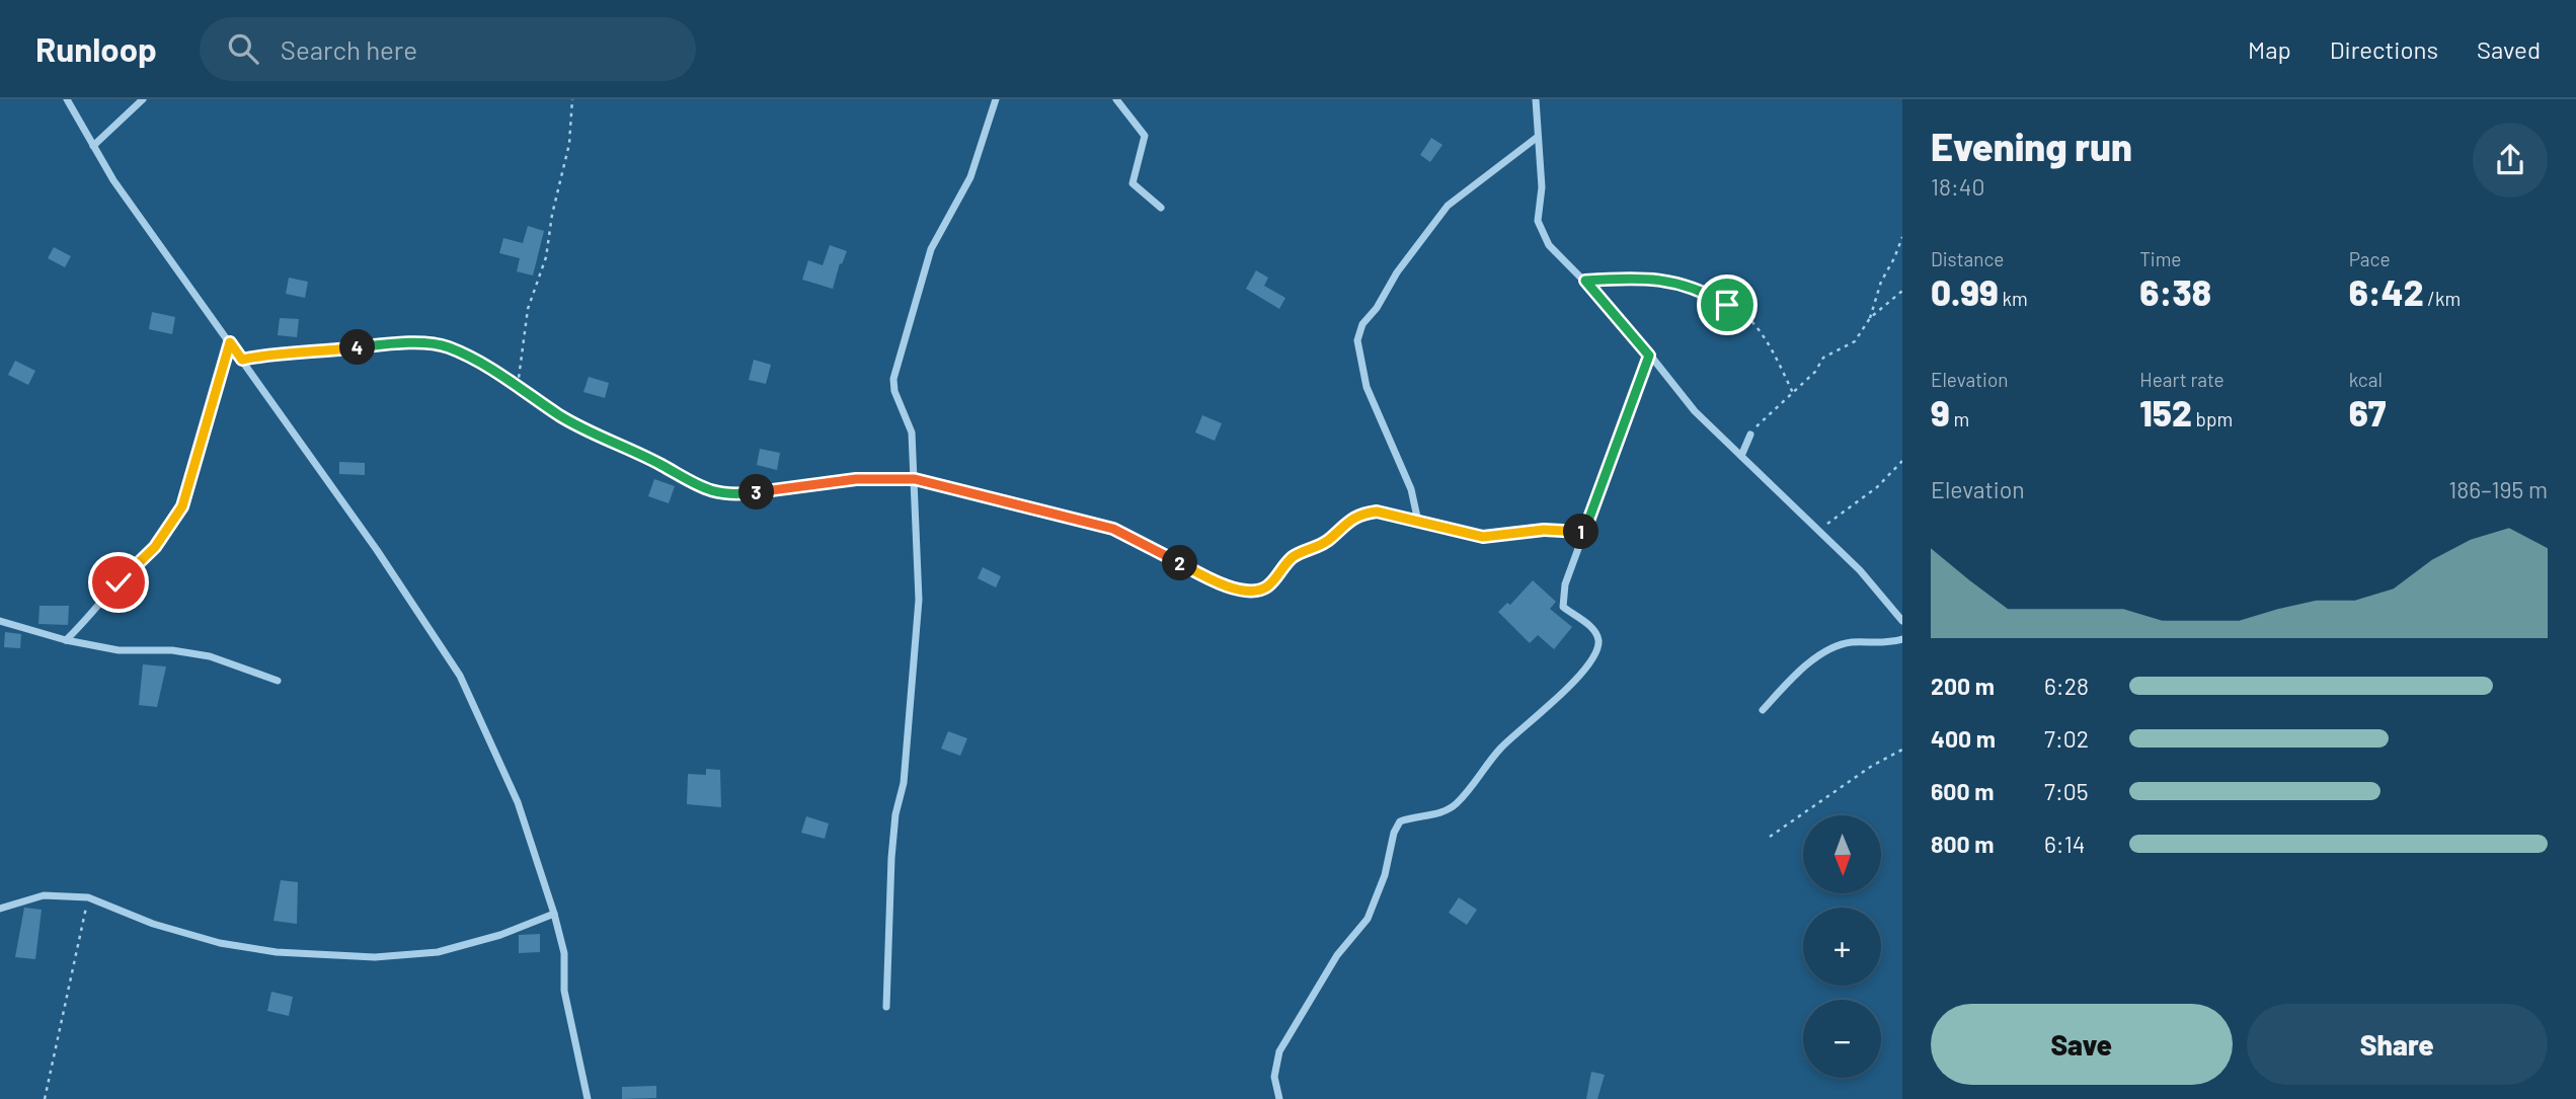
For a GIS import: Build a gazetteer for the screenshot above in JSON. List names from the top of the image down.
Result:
{
  "north": "bottom",
  "page": {
    "header": "Runloop",
    "search": "Search here",
    "nav": ["Map", "Directions", "Saved"],
    "heading": ["Evening run", "18:40"],
    "stats": [
      ["Distance", "0.99 km"],
      ["Time", "6:38"],
      ["Pace", "6:42 /km"],
      ["Elevation", "9 m"],
      ["Heart rate", "152 bpm"],
      ["kcal", "67"]
    ],
    "pins": [
      "4",
      "3",
      "1",
      "2"
    ],
    "chart": ["Elevation", "186–195 m"],
    "list": [
      {
        "name": "200 m",
        "note": "6:28"
      },
      {
        "name": "400 m",
        "note": "7:02"
      },
      {
        "name": "600 m",
        "note": "7:05"
      },
      {
        "name": "800 m",
        "note": "6:14"
      }
    ],
    "map_buttons": ["+", "−"],
    "buttons": ["Save", "Share"]
  }
}
